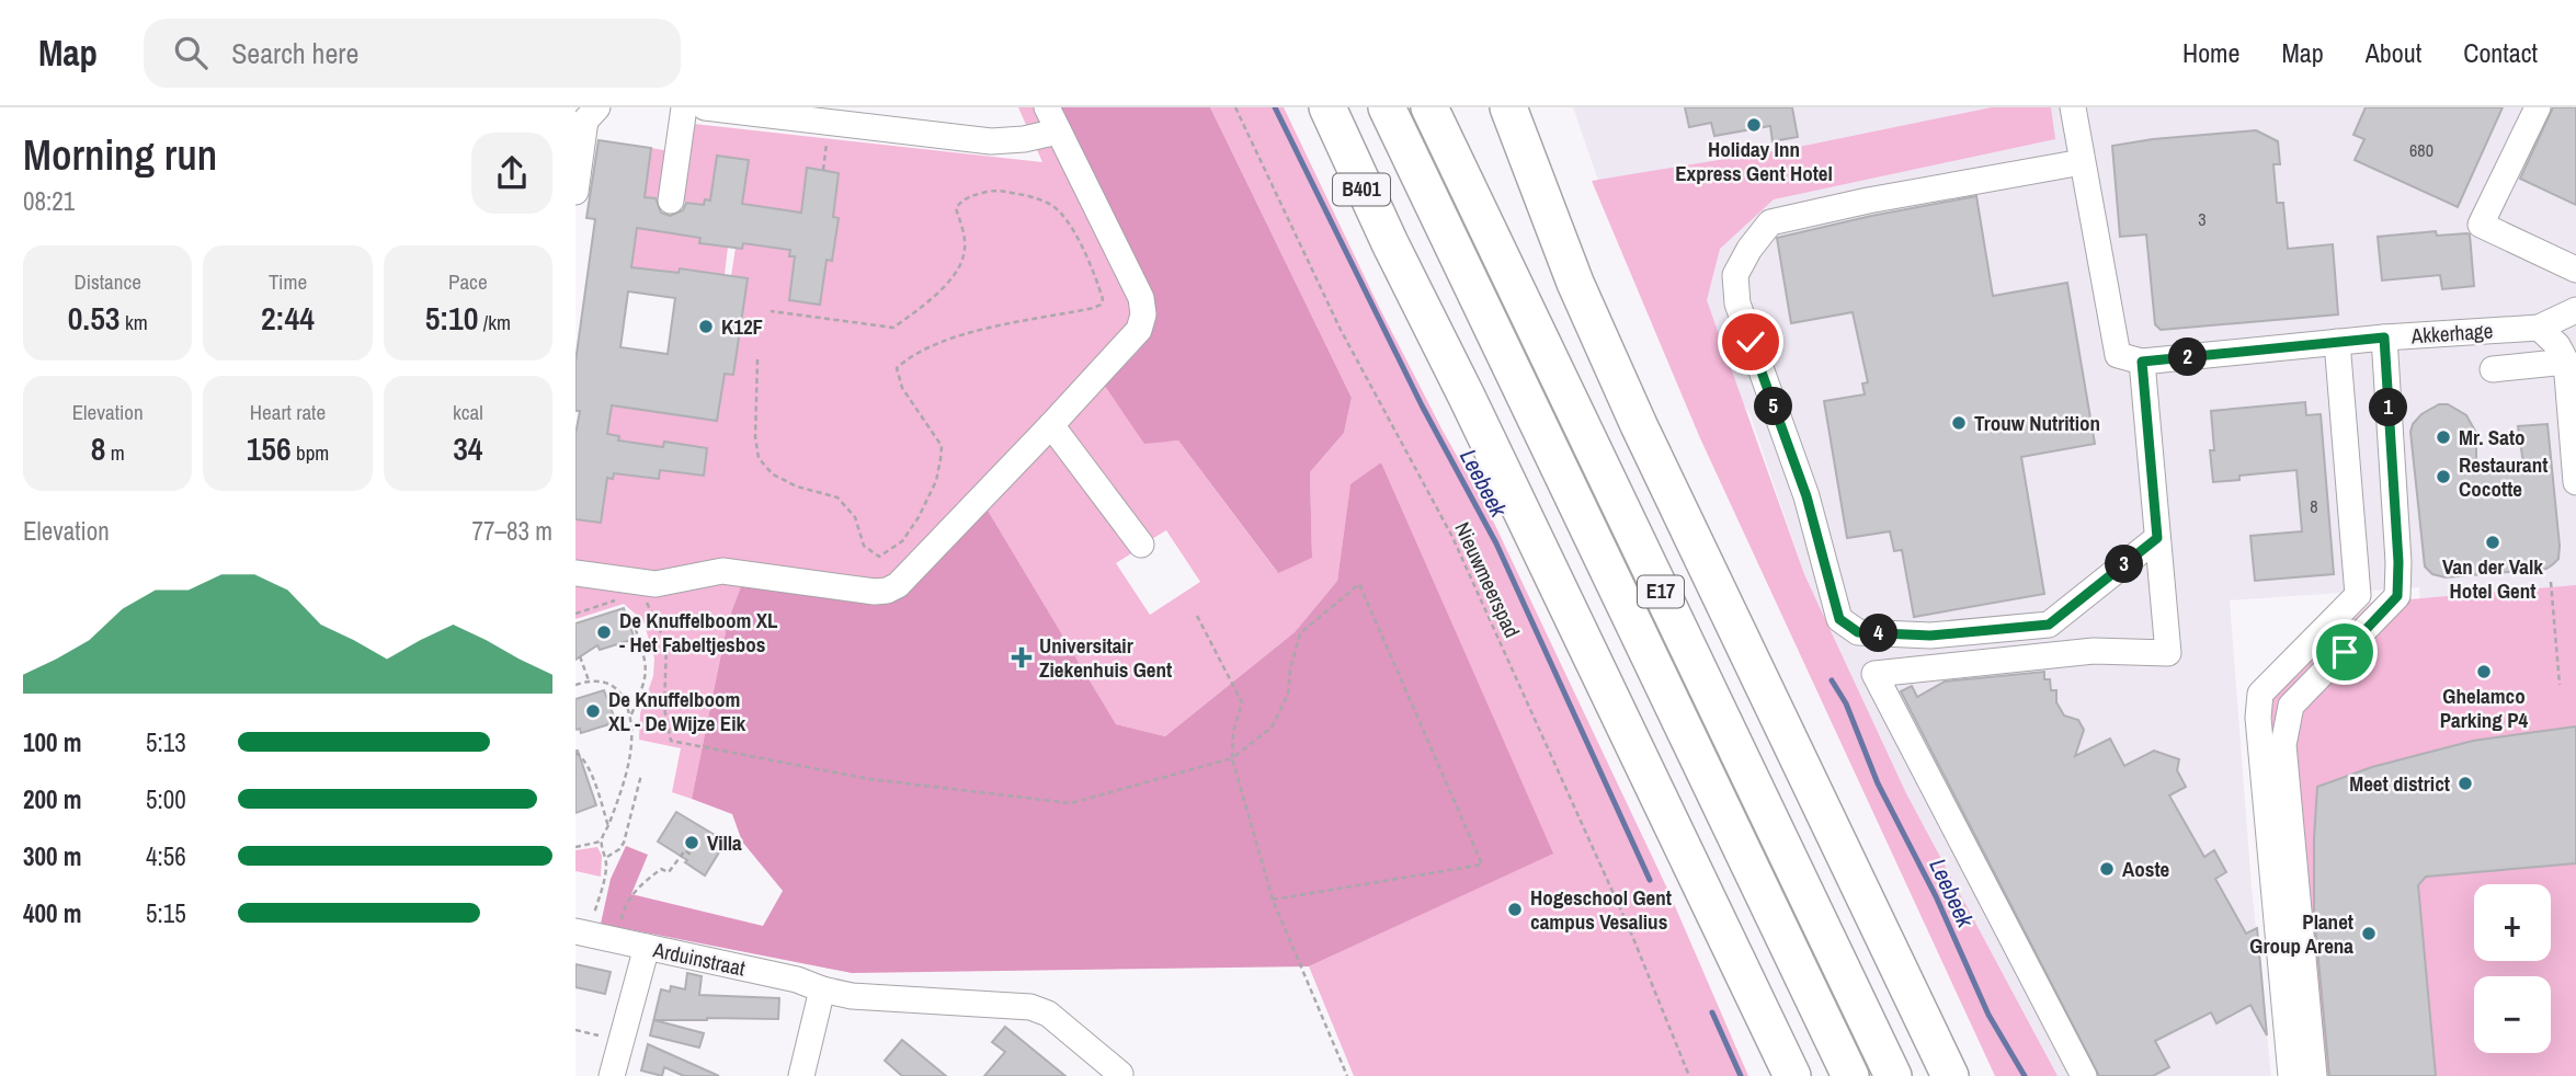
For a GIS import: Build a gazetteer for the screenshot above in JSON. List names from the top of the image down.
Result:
{
  "streets": {
    "highway": ["B401", "E17"],
    "street": ["Akkerhage", "Arduinstraat"],
    "path": ["Nieuwmeerspad"]
  },
  "water": ["Leebeek"],
  "places": {
    "other": [
      "Holiday Inn Express Gent Hotel",
      "K12F",
      "Trouw Nutrition",
      "Mr. Sato",
      "Restaurant Cocotte",
      "Van der Valk Hotel Gent",
      "De Knuffelboom XL - Het Fabeltjesbos",
      "Ghelamco Parking P4",
      "De Knuffelboom XL - De Wijze Eik",
      "Meet district",
      "Villa",
      "Aoste",
      "Hogeschool Gent campus Vesalius",
      "Planet Group Arena"
    ],
    "health": ["Universitair Ziekenhuis Gent"]
  },
  "house_numbers": ["680", "3", "8"],
  "page": {
    "header": "Map",
    "search": "Search here",
    "nav": [
      "Home",
      "Map",
      "About",
      "Contact"
    ],
    "heading": ["Morning run", "08:21"],
    "stats": [
      ["Distance", "0.53 km"],
      ["Time", "2:44"],
      ["Pace", "5:10 /km"],
      ["Elevation", "8 m"],
      ["Heart rate", "156 bpm"],
      ["kcal", "34"]
    ],
    "pins": [
      "2",
      "5",
      "1",
      "3",
      "4"
    ],
    "chart": ["Elevation", "77–83 m"],
    "list": [
      {
        "name": "100 m",
        "note": "5:13"
      },
      {
        "name": "200 m",
        "note": "5:00"
      },
      {
        "name": "300 m",
        "note": "4:56"
      },
      {
        "name": "400 m",
        "note": "5:15"
      }
    ],
    "map_buttons": ["+", "−"]
  }
}
